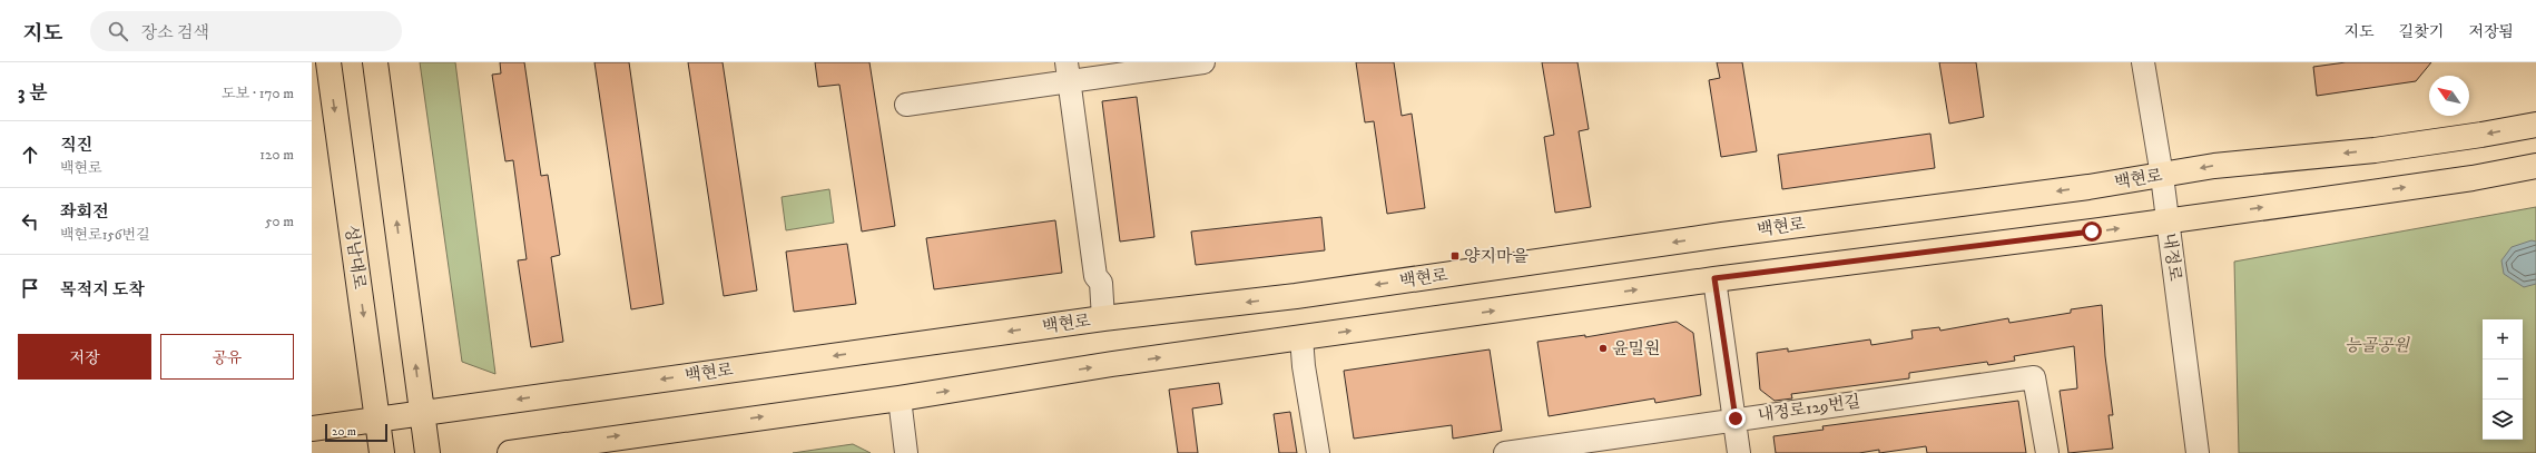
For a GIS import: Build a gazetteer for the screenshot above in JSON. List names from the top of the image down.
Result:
{
  "streets": {
    "main road": ["백현로", "성남대로"],
    "street": ["내정로", "내정로129번길"]
  },
  "crossings": [
    ["백현로", "성남대로"],
    ["백현로", "내정로"]
  ],
  "parks": ["능골공원"],
  "places": {
    "transit": ["양지마을"],
    "other": ["윤밀원"]
  },
  "scale_bar": "20 m",
  "north": "top left",
  "page": {
    "header": "지도",
    "search": "장소 검색",
    "nav": ["지도", "길찾기", "저장됨"],
    "heading": ["3 분", "도보 · 170 m"],
    "list": [
      ["직진", "백현로", "120 m"],
      ["좌회전", "백현로156번길", "50 m"],
      "목적지 도착"
    ],
    "map_buttons": ["+", "−"],
    "buttons": ["저장", "공유"],
    "scale": "20 m"
  }
}
